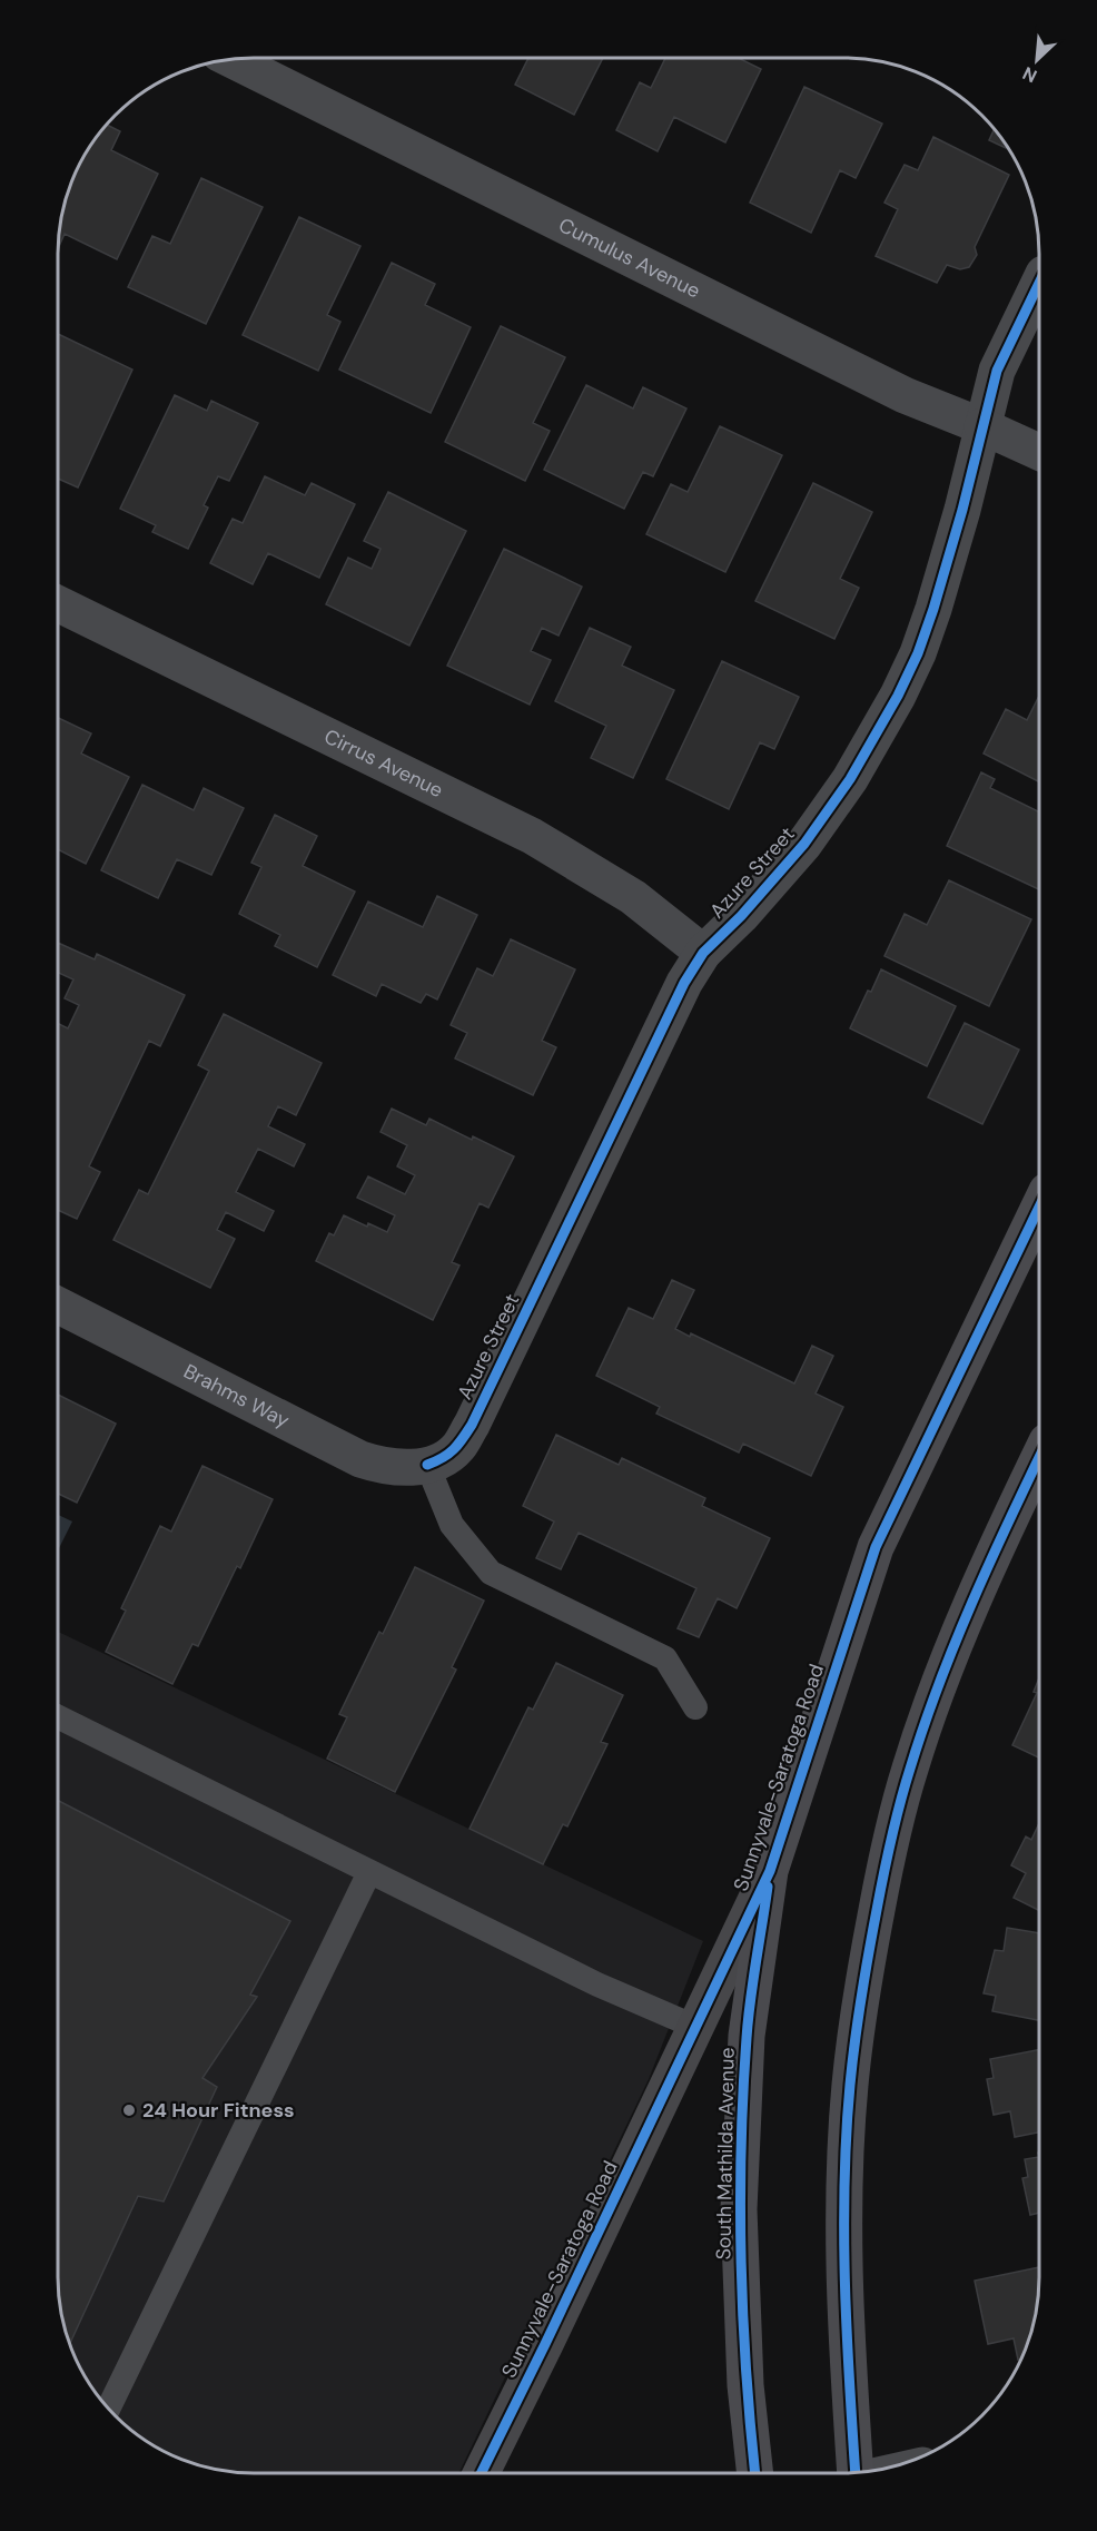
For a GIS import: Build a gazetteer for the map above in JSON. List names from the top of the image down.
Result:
{
  "streets": {
    "main road": ["Sunnyvale-Saratoga Road", "South Mathilda Avenue"],
    "street": [
      "Cumulus Avenue",
      "Cirrus Avenue",
      "Azure Street",
      "Brahms Way"
    ]
  },
  "crossings": [
    ["Cumulus Avenue", "Azure Street"],
    ["Cirrus Avenue", "Azure Street"],
    ["Azure Street", "Brahms Way"],
    ["Sunnyvale-Saratoga Road", "South Mathilda Avenue"]
  ],
  "places": ["24 Hour Fitness"],
  "north": "bottom left"
}
